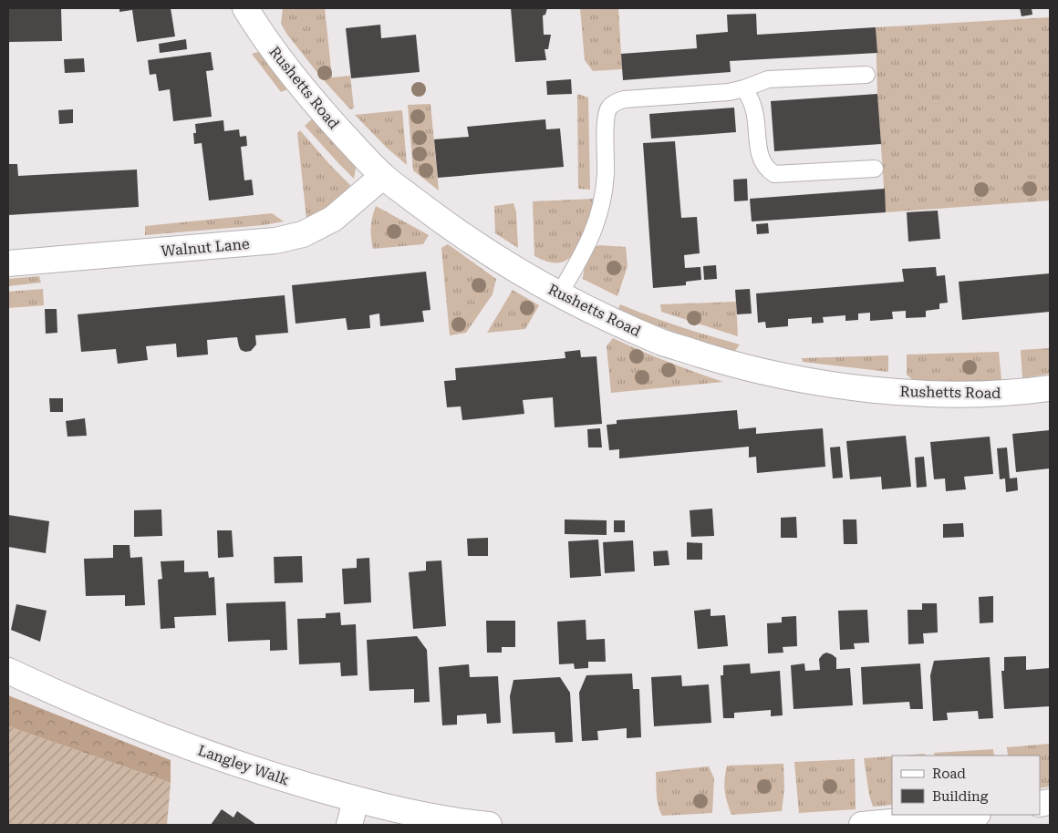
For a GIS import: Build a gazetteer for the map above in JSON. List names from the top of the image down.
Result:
{
  "streets": {
    "street": ["Rushetts Road", "Walnut Lane", "Langley Walk"]
  },
  "crossings": [
    ["Rushetts Road", "Walnut Lane"]
  ],
  "legend": ["Road", "Building"]
}
